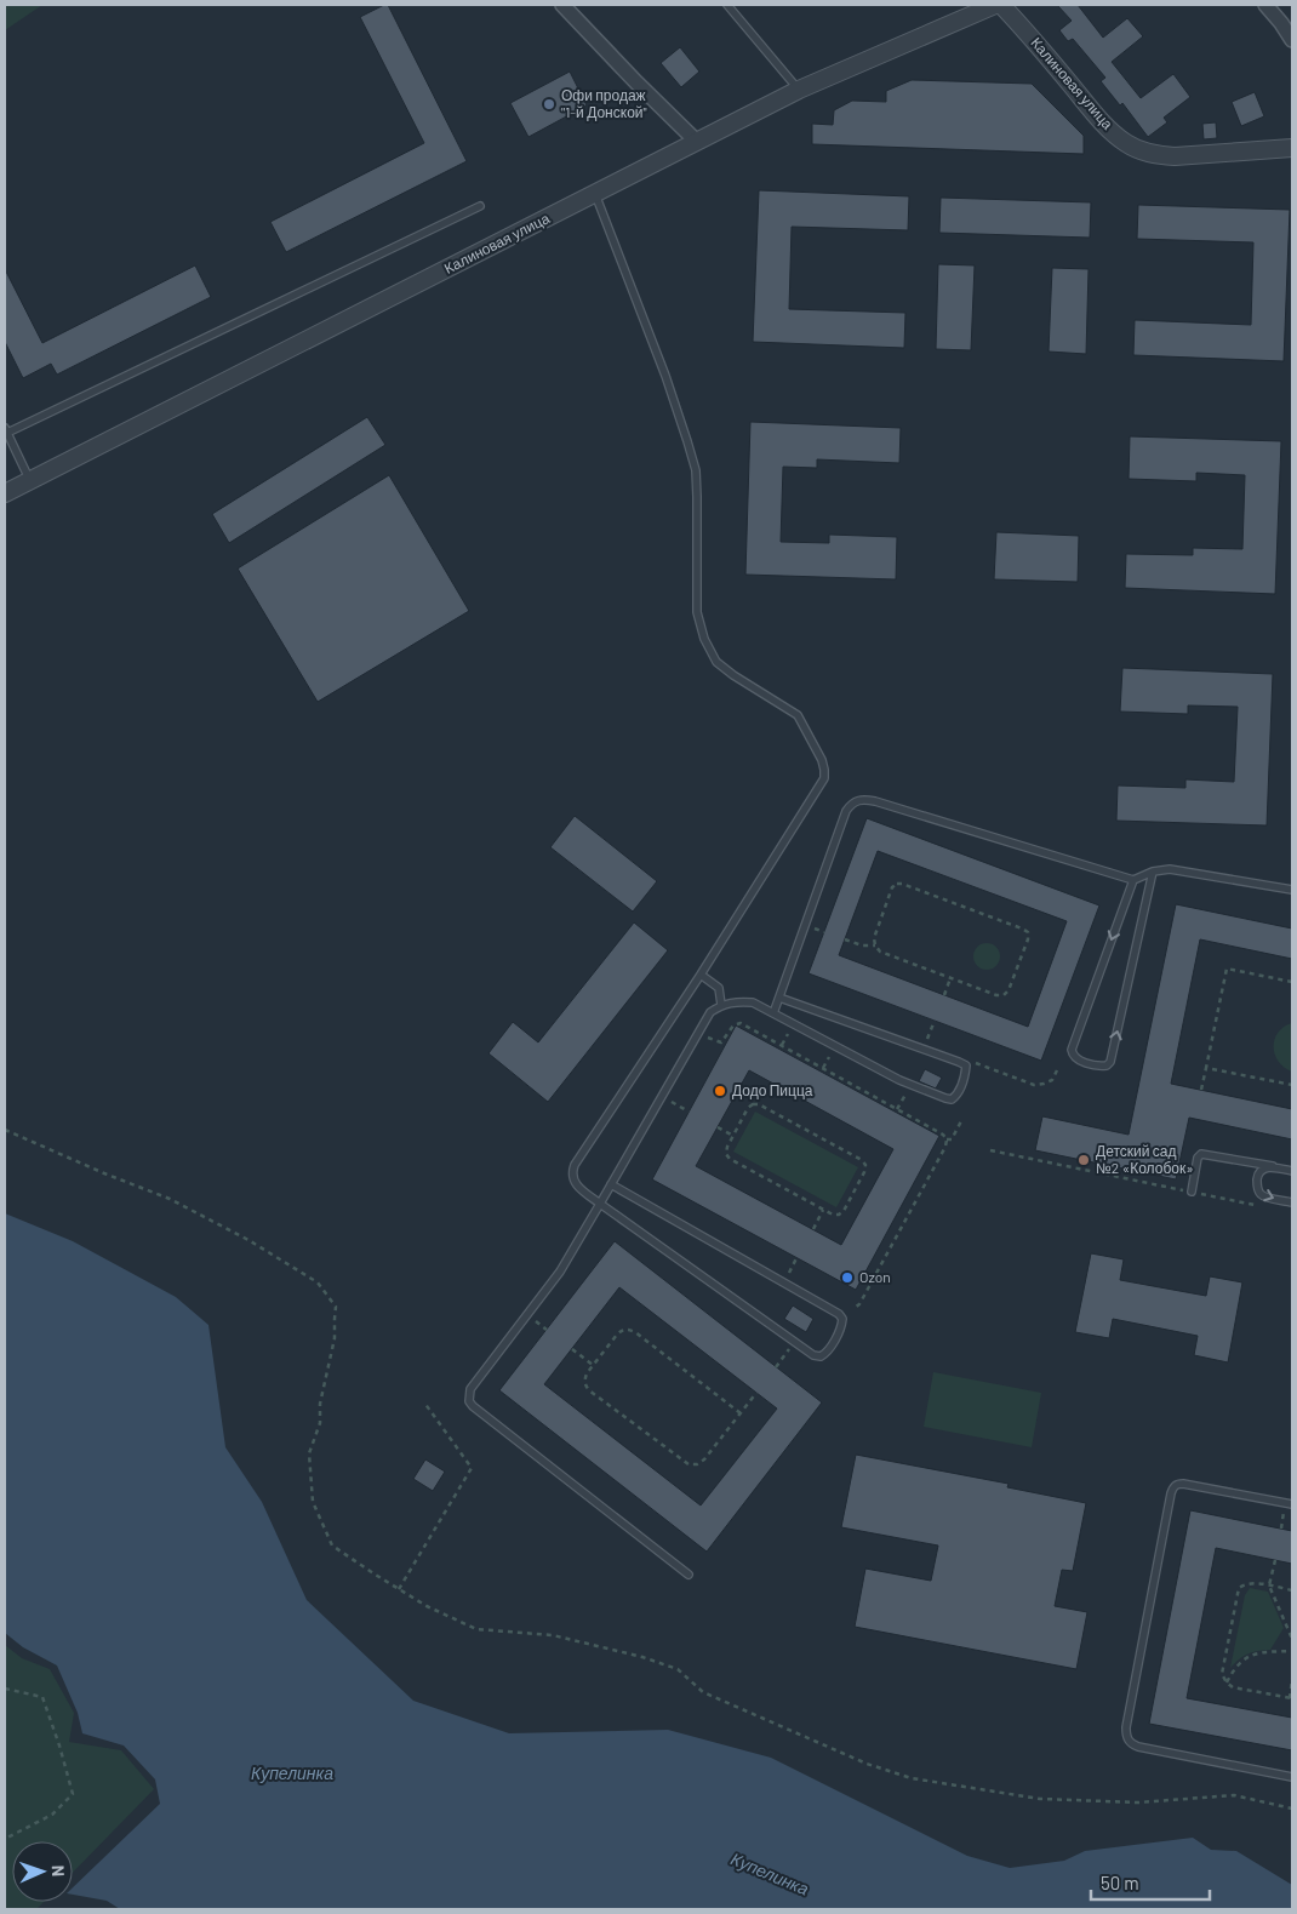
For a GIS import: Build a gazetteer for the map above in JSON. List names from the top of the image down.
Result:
{
  "streets": {
    "street": ["Калиновая улица"]
  },
  "water": ["Купелинка"],
  "places": [
    "Офи продаж \"1-й Донской\"",
    "Додо Пицца",
    "Детский сад №2 «Колобок»",
    "Ozon"
  ],
  "scale_bar": "50 m",
  "north": "right"
}
